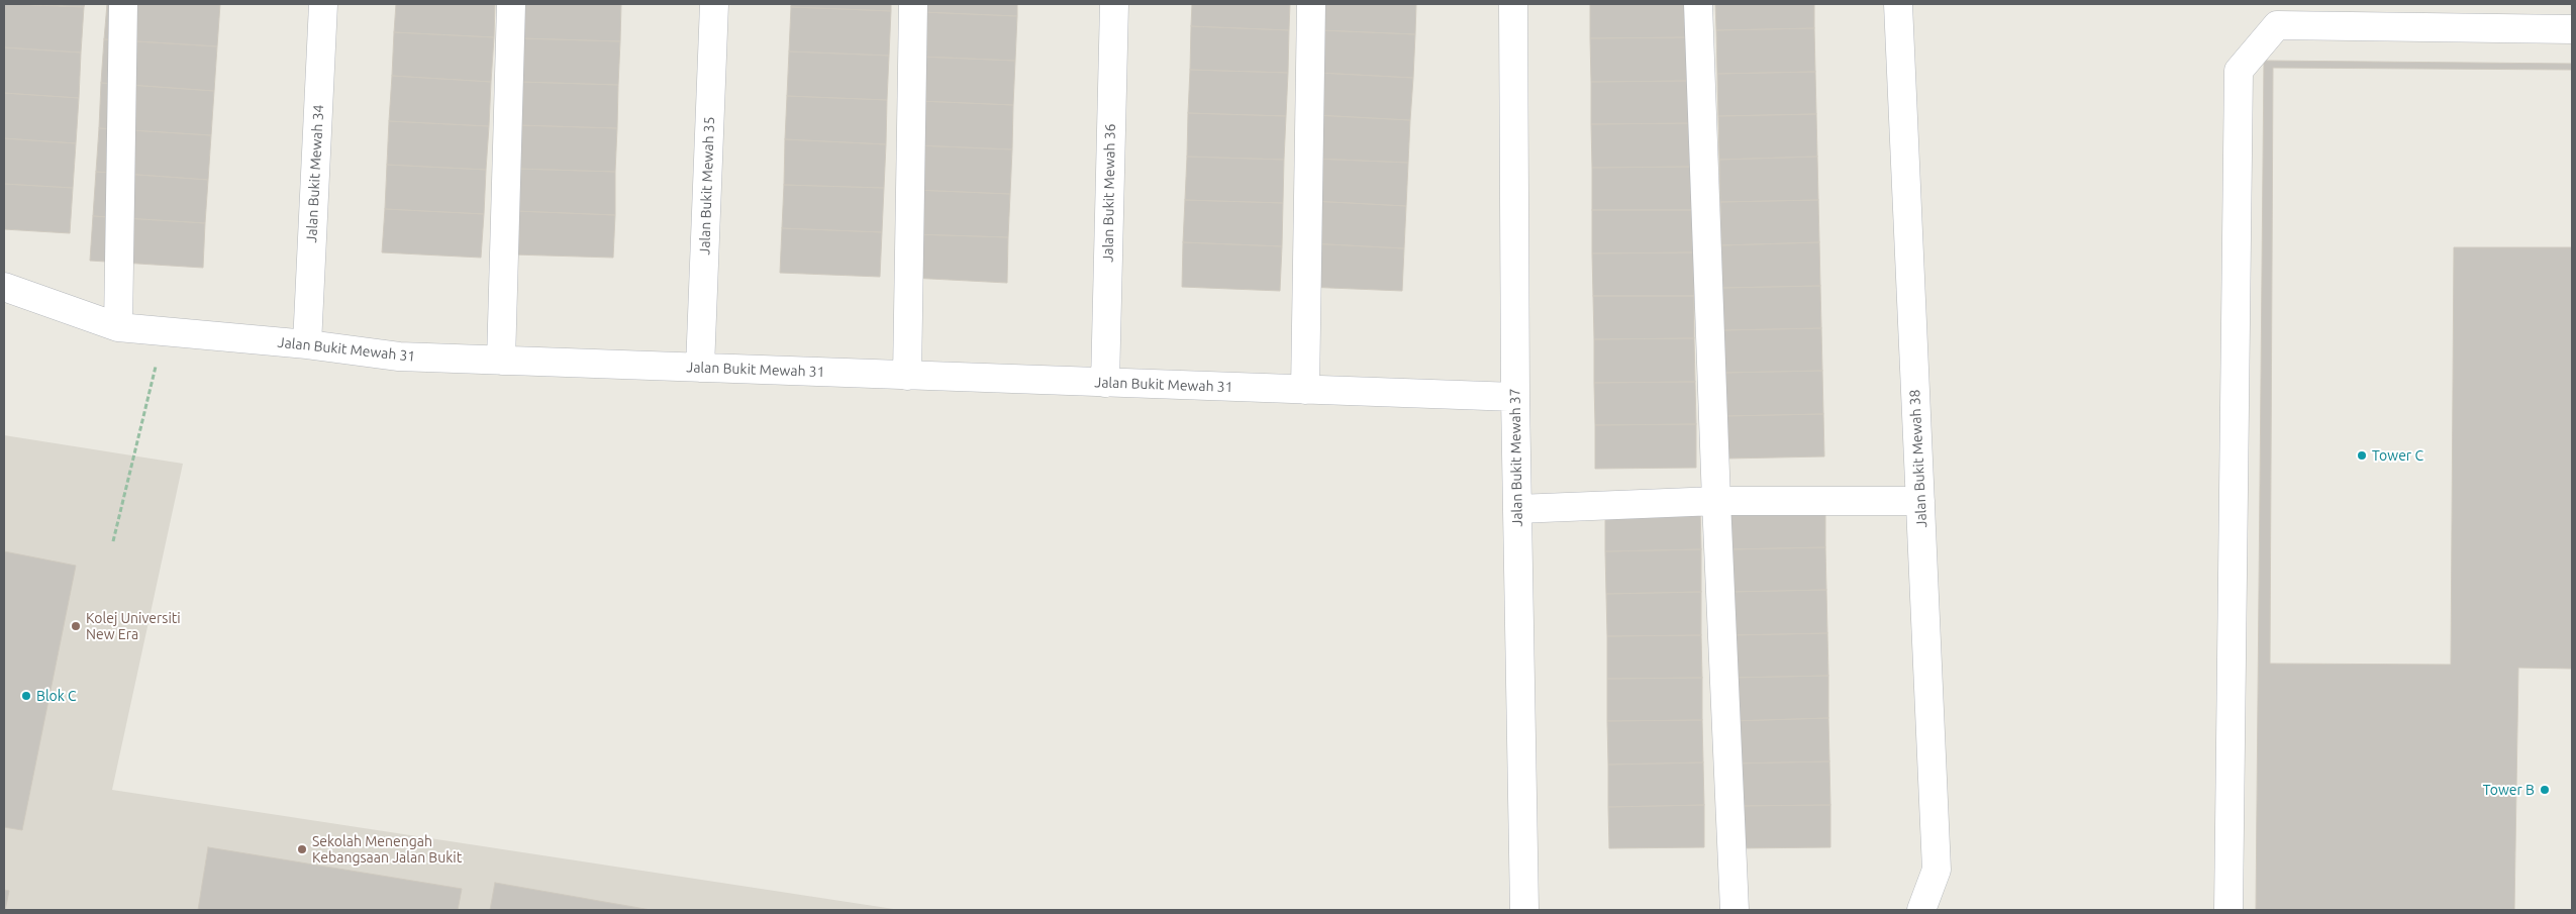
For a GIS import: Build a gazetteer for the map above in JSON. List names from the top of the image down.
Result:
{
  "streets": {
    "street": [
      "Jalan Bukit Mewah 34",
      "Jalan Bukit Mewah 35",
      "Jalan Bukit Mewah 36",
      "Jalan Bukit Mewah 31",
      "Jalan Bukit Mewah 37",
      "Jalan Bukit Mewah 38"
    ]
  },
  "crossings": [
    ["Jalan Bukit Mewah 34", "Jalan Bukit Mewah 31"],
    ["Jalan Bukit Mewah 35", "Jalan Bukit Mewah 31"],
    ["Jalan Bukit Mewah 36", "Jalan Bukit Mewah 31"],
    ["Jalan Bukit Mewah 31", "Jalan Bukit Mewah 37"]
  ],
  "places": [
    "Tower C",
    "Kolej Universiti New Era",
    "Blok C",
    "Tower B",
    "Sekolah Menengah Kebangsaan Jalan Bukit"
  ]
}
